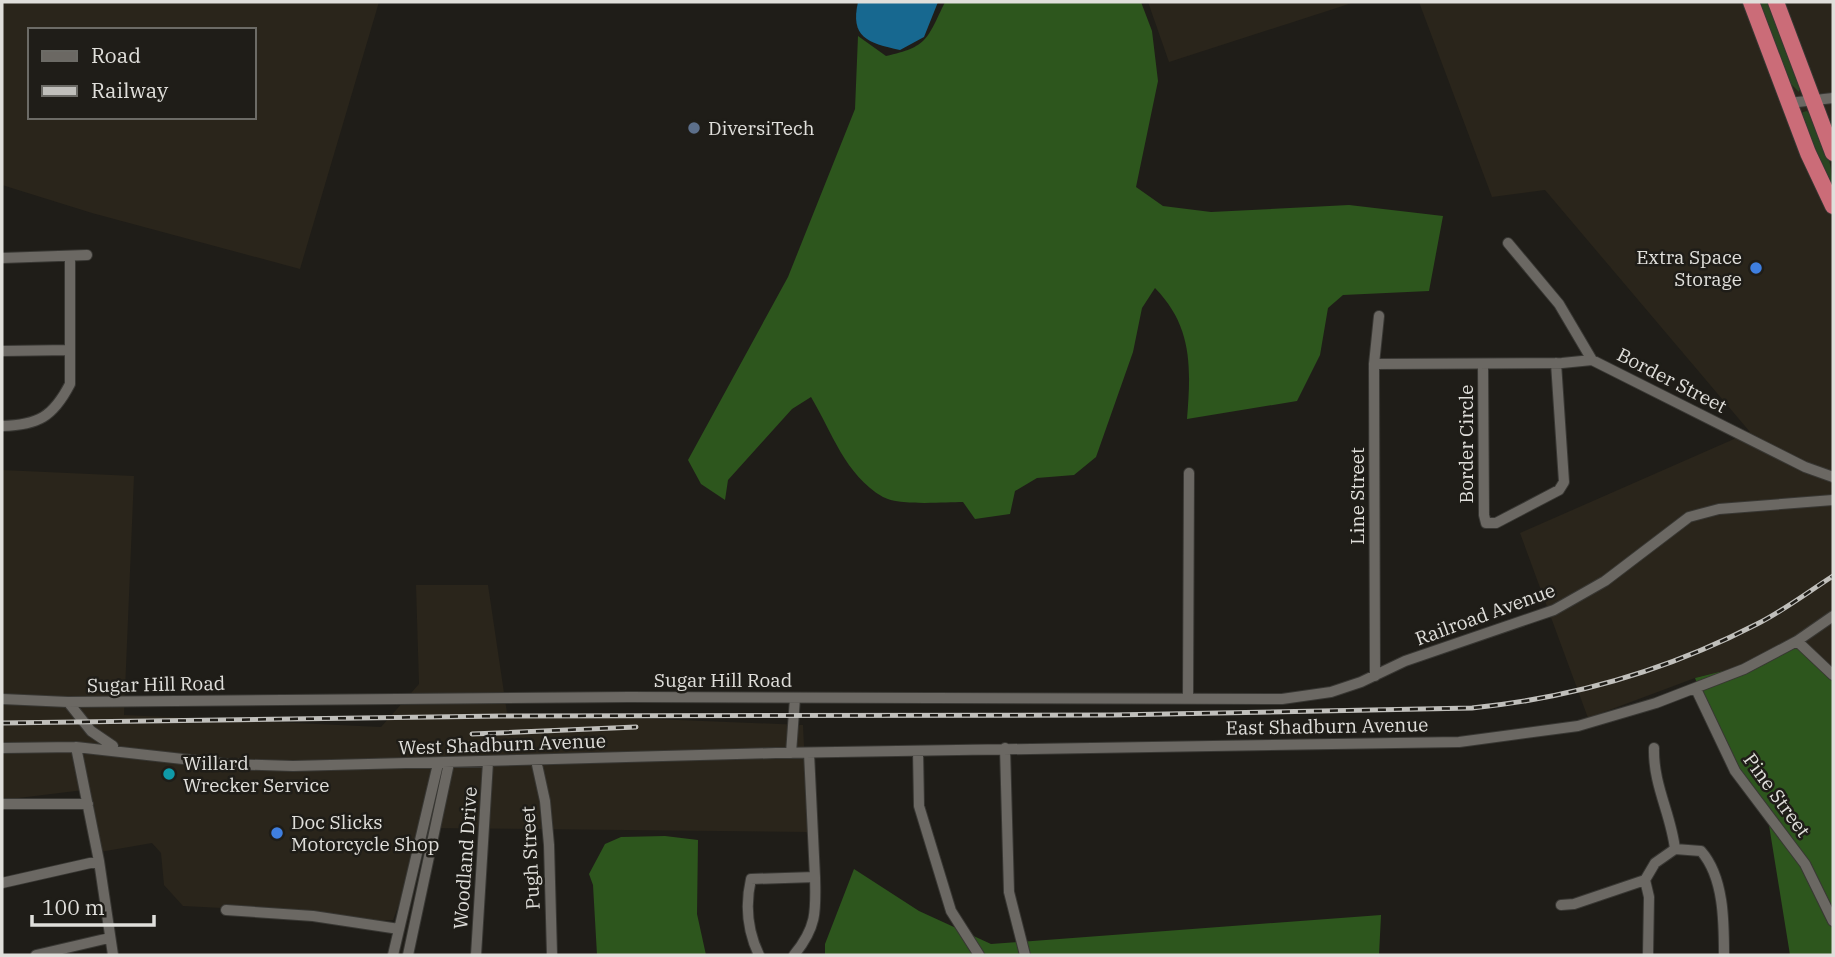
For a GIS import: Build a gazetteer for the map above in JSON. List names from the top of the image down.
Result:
{
  "streets": {
    "street": [
      "Border Street",
      "Border Circle",
      "Line Street",
      "Railroad Avenue",
      "Sugar Hill Road",
      "East Shadburn Avenue",
      "West Shadburn Avenue",
      "Pine Street",
      "Woodland Drive",
      "Pugh Street"
    ]
  },
  "crossings": [
    ["Border Street", "Border Circle"],
    ["Border Street", "Line Street"],
    ["Line Street", "Railroad Avenue"],
    ["Line Street", "Sugar Hill Road"],
    ["Railroad Avenue", "Sugar Hill Road"],
    ["East Shadburn Avenue", "West Shadburn Avenue"],
    ["East Shadburn Avenue", "Pine Street"],
    ["West Shadburn Avenue", "Woodland Drive"],
    ["West Shadburn Avenue", "Pugh Street"]
  ],
  "places": [
    "DiversiTech",
    "Extra Space Storage",
    "Willard Wrecker Service",
    "Doc Slicks Motorcycle Shop"
  ],
  "legend": ["Road", "Railway"],
  "scale_bar": "100 m"
}
